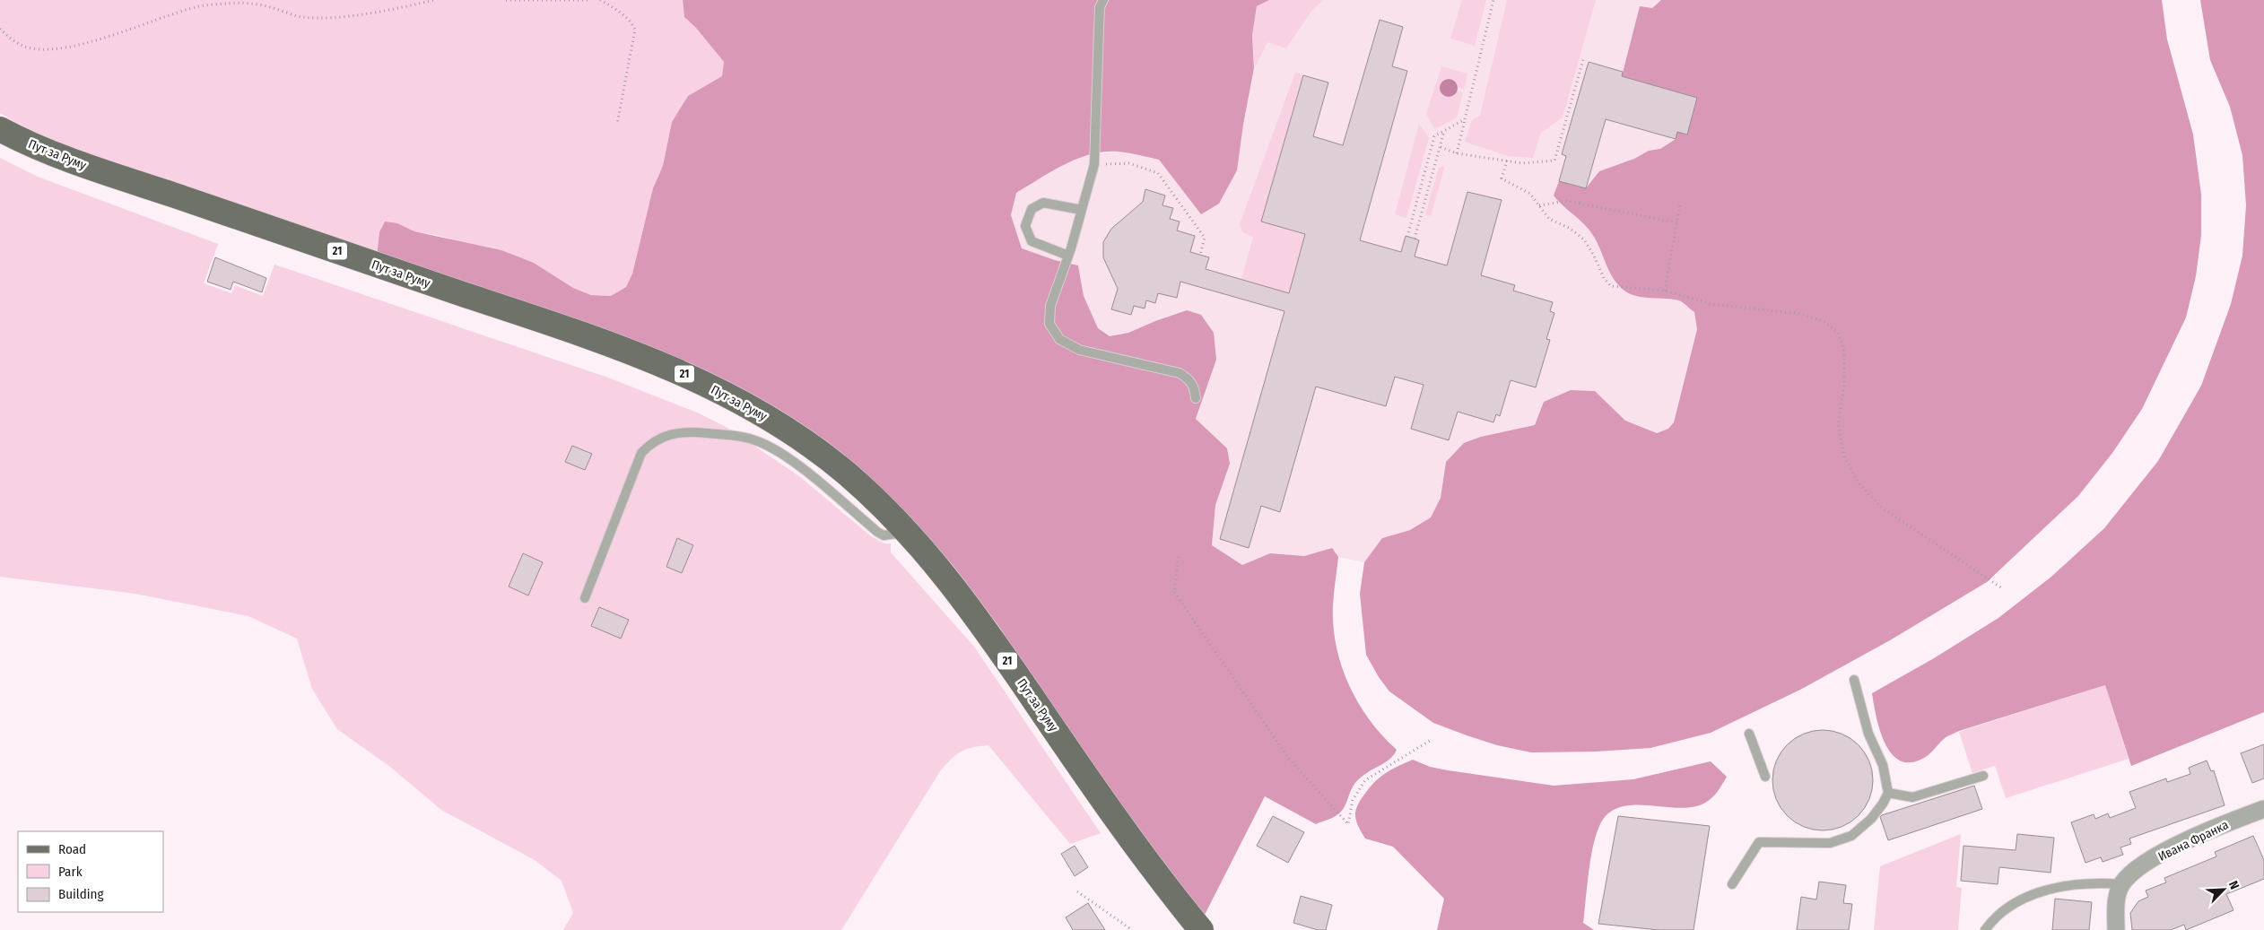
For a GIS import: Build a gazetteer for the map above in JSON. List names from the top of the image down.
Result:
{
  "streets": {
    "main road": ["Пут за Руму", "21"],
    "street": ["Ивана Франка"]
  },
  "legend": ["Road", "Park", "Building"],
  "north": "top right"
}
